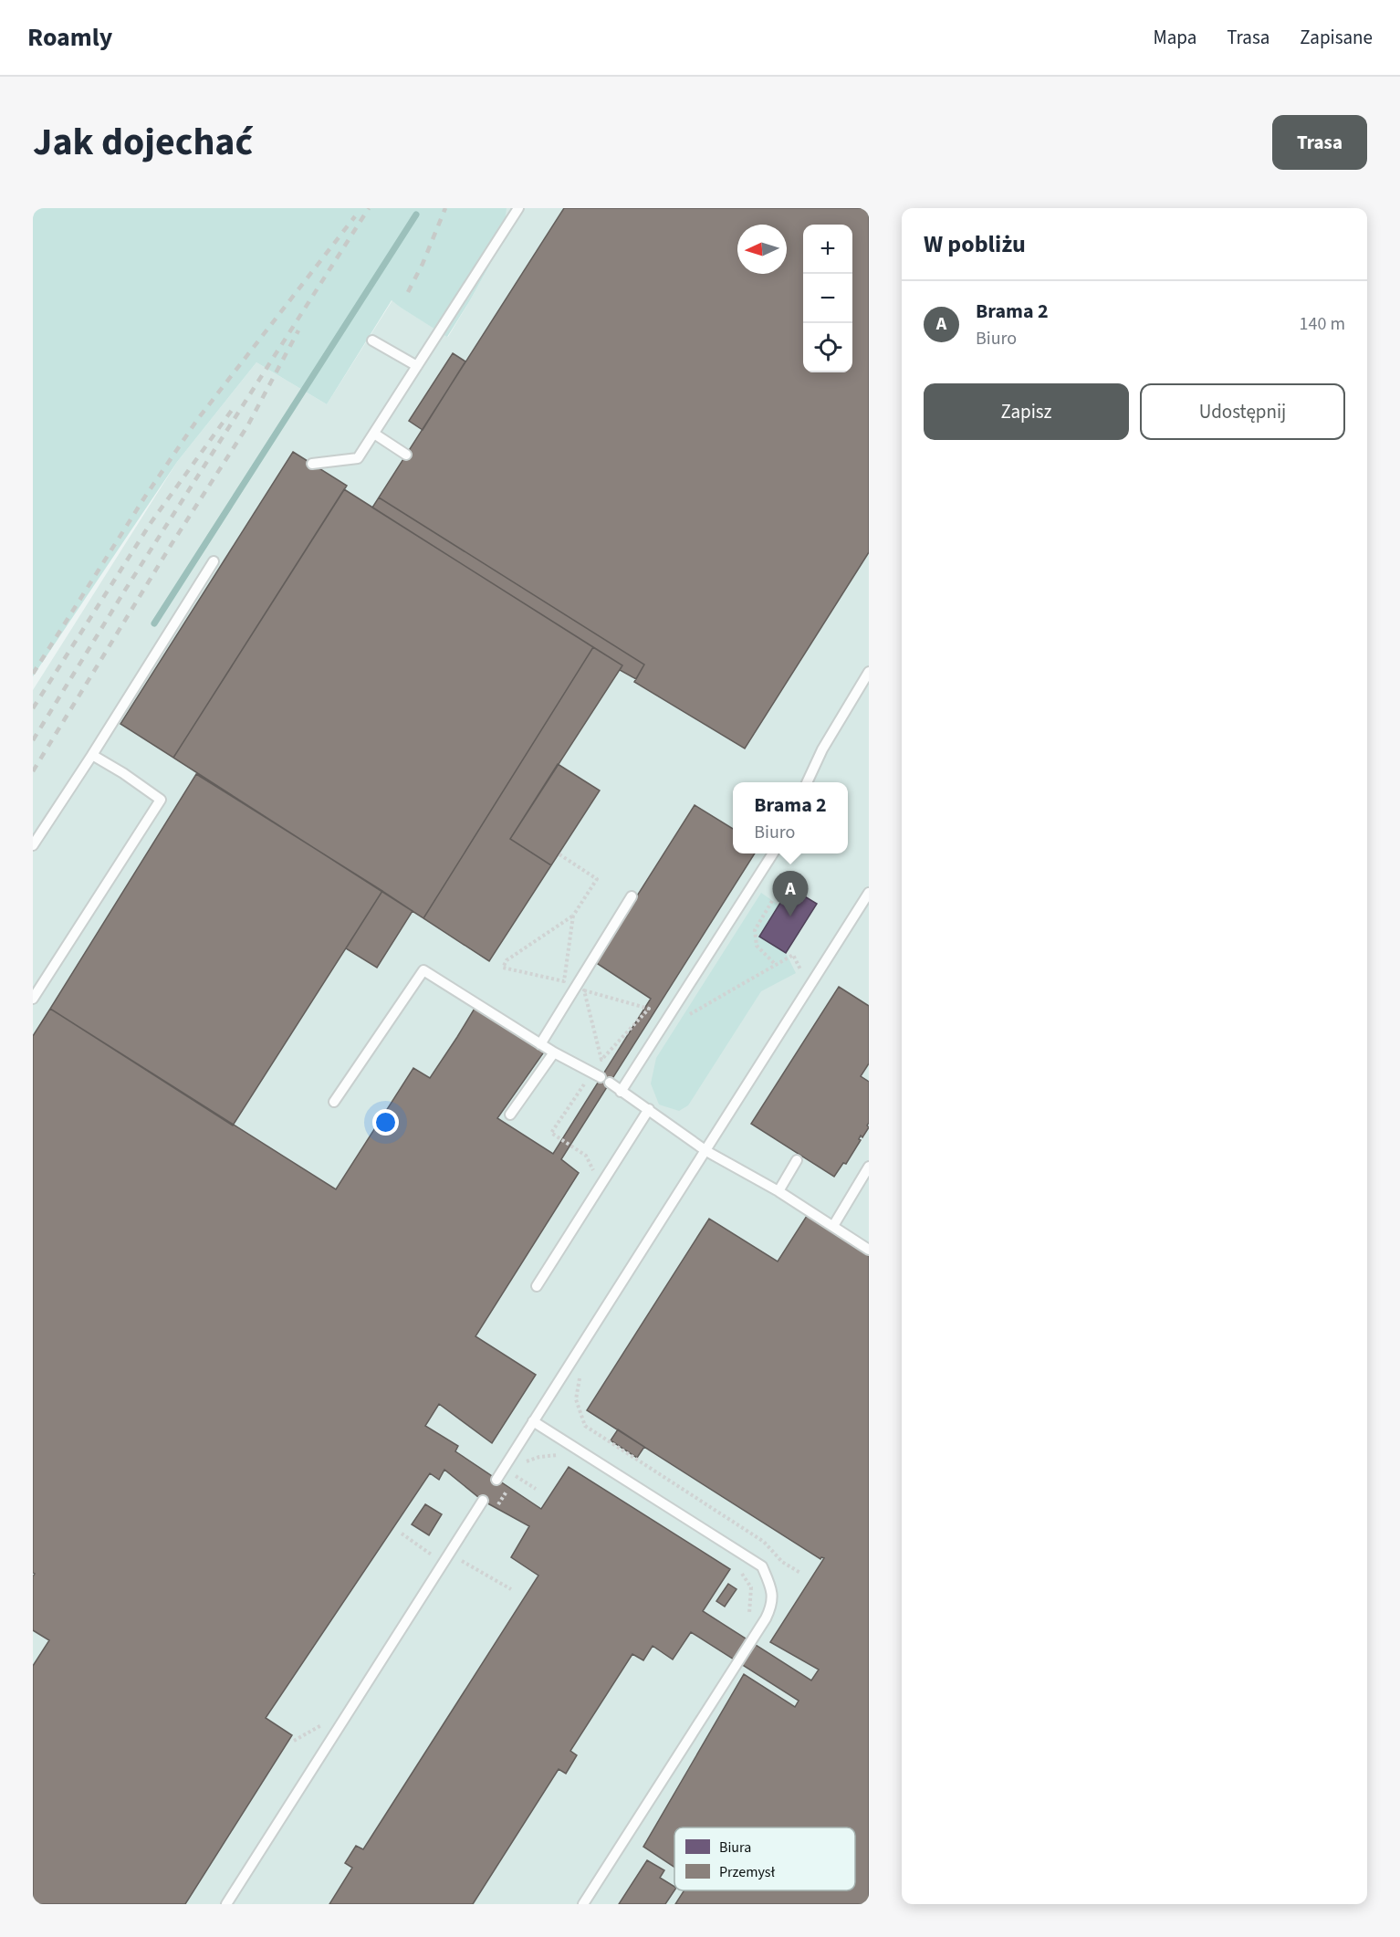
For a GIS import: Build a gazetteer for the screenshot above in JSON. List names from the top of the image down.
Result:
{
  "legend": ["Biura", "Przemysł"],
  "north": "left",
  "page": {
    "header": "Roamly",
    "nav": ["Mapa", "Trasa", "Zapisane"],
    "title": "Jak dojechać",
    "buttons": [
      "Trasa",
      ["Zapisz", "Udostępnij"]
    ],
    "heading": "W pobliżu",
    "map_buttons": ["+", "−"],
    "list": [
      {
        "mark": "A",
        "name": "Brama 2",
        "note": "Biuro",
        "value": "140 m"
      }
    ],
    "popup": ["Brama 2", "Biuro"],
    "pins": "A"
  }
}
